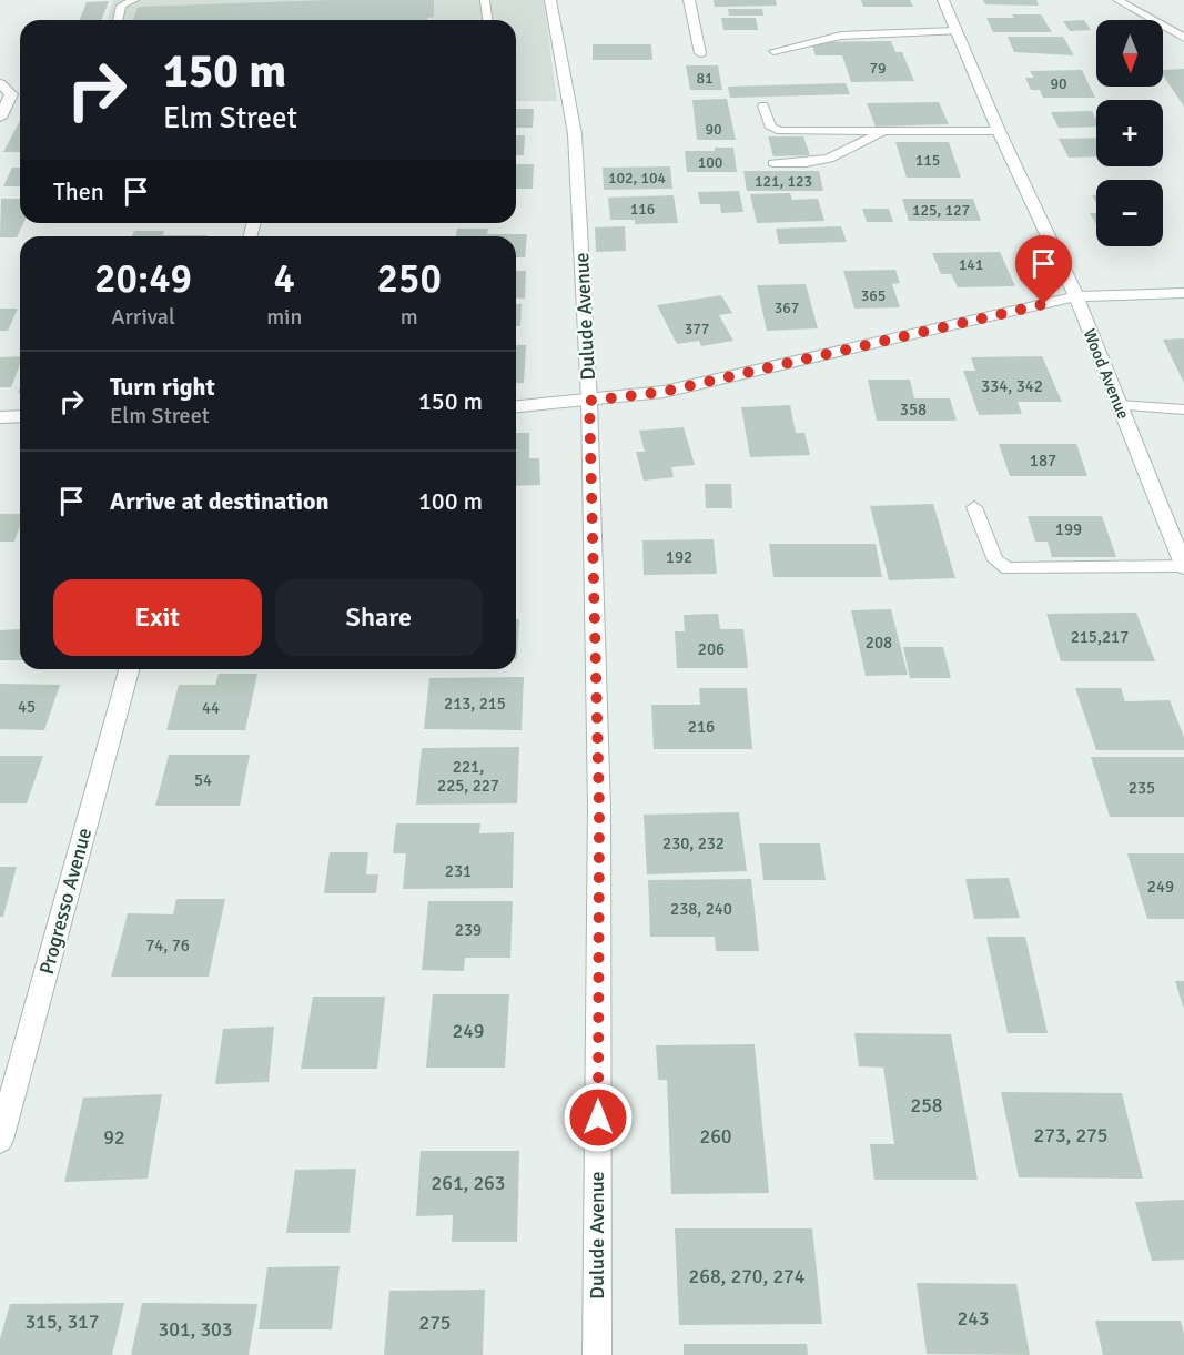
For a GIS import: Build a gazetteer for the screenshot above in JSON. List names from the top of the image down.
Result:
{
  "streets": {
    "street": ["Dulude Avenue", "Wood Avenue", "Progresso Avenue"]
  },
  "house_numbers": [
    "79",
    "81",
    "90",
    "90",
    "115",
    "100",
    "102, 104",
    "121, 123",
    "116",
    "125, 127",
    "141",
    "365",
    "367",
    "377",
    "334, 342",
    "358",
    "187",
    "199",
    "192",
    "215,217",
    "208",
    "206",
    "213, 215",
    "45",
    "44",
    "216",
    "221, 225, 227",
    "54",
    "235",
    "230, 232",
    "231",
    "249",
    "238, 240",
    "239",
    "74, 76",
    "249",
    "258",
    "273, 275",
    "260",
    "92",
    "261, 263",
    "268, 270, 274",
    "243",
    "315, 317",
    "275",
    "301, 303"
  ],
  "north": "bottom",
  "page": {
    "map_buttons": ["+", "−"],
    "turn": ["150 m", "Elm Street"],
    "then": "Then",
    "eta": [
      "20:49",
      "Arrival",
      "4",
      "min",
      "250",
      "m"
    ],
    "list": [
      {
        "name": "Turn right",
        "note": "Elm Street",
        "value": "150 m"
      },
      {
        "name": "Arrive at destination",
        "value": "100 m"
      }
    ],
    "buttons": ["Exit", "Share"]
  }
}
